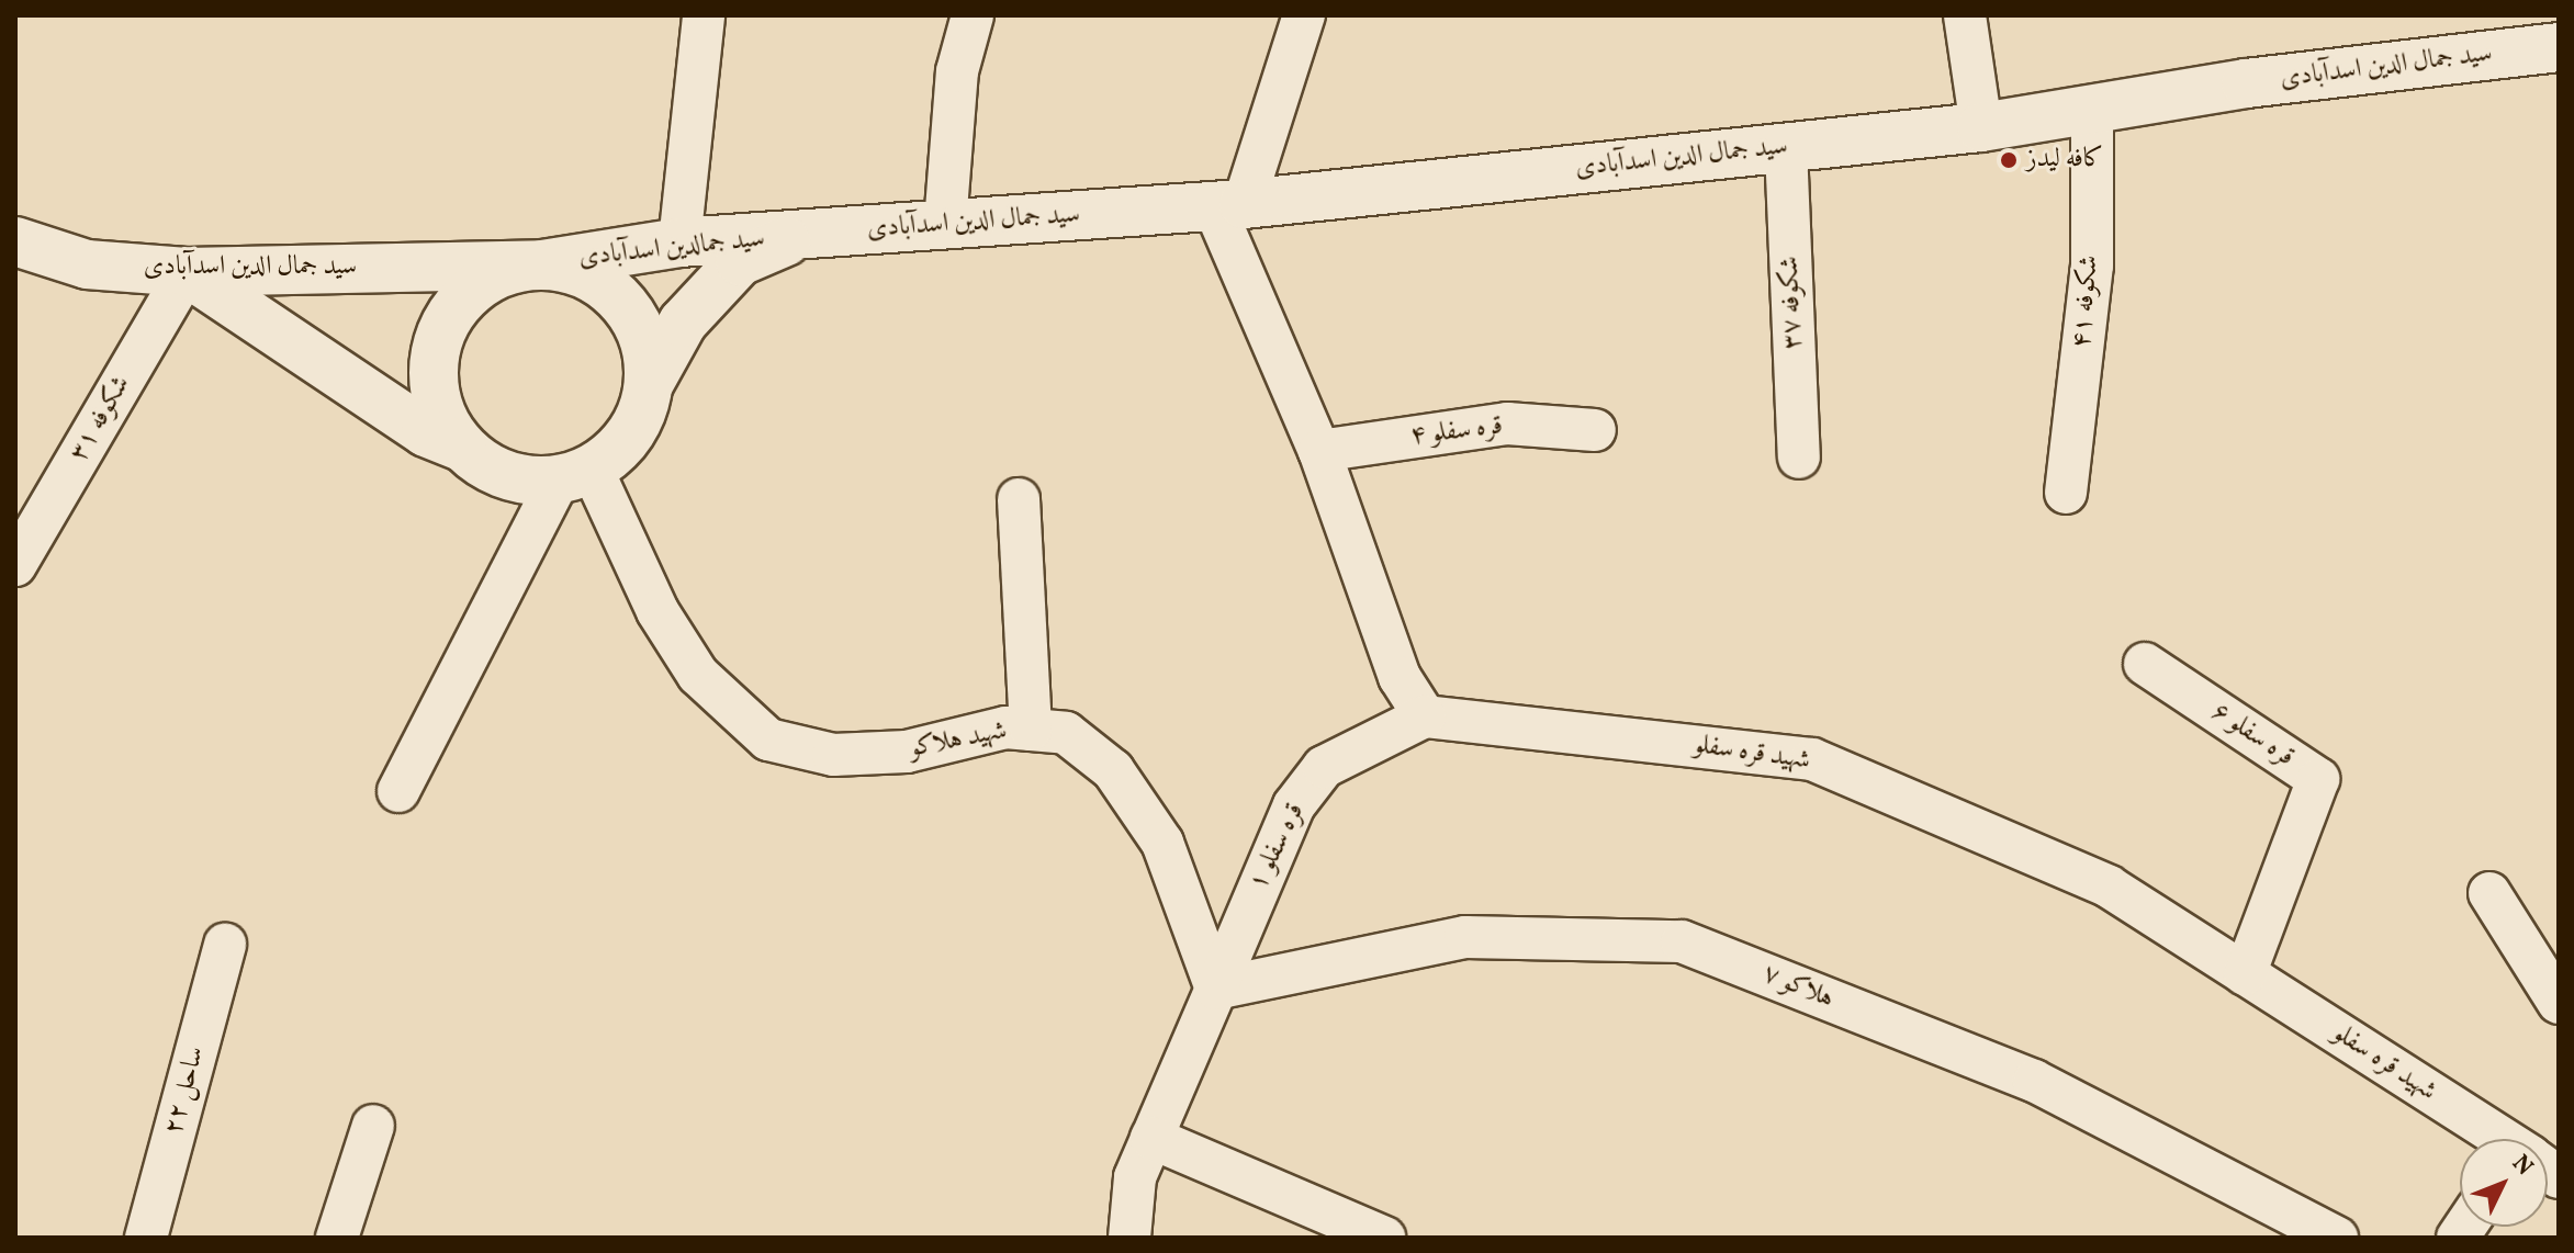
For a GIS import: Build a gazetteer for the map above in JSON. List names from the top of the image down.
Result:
{
  "streets": {
    "main road": ["سید جمال الدین اسدآبادی", "سید جمالدین اسدآبادی"],
    "street": [
      "شکوفه ۴۱",
      "شکوفه ۳۷",
      "شکوفه ۳۱",
      "قره سفلو ۴",
      "قره سفلو ۶",
      "شهید هلاکو",
      "شهید قره سفلو",
      "قره سفلو ۱",
      "هلاکو ۷",
      "ساحل ۲۲"
    ]
  },
  "crossings": [
    ["سید جمال الدین اسدآبادی", "سید جمالدین اسدآبادی"],
    ["سید جمال الدین اسدآبادی", "شکوفه ۴۱"],
    ["سید جمال الدین اسدآبادی", "شکوفه ۳۷"],
    ["سید جمال الدین اسدآبادی", "شکوفه ۳۱"],
    ["سید جمال الدین اسدآبادی", "شهید هلاکو"],
    ["سید جمالدین اسدآبادی", "شهید هلاکو"],
    ["قره سفلو ۶", "شهید قره سفلو"],
    ["شهید هلاکو", "قره سفلو ۱"],
    ["شهید هلاکو", "هلاکو ۷"],
    ["شهید قره سفلو", "قره سفلو ۱"],
    ["قره سفلو ۱", "هلاکو ۷"]
  ],
  "places": ["کافه لیدز"],
  "north": "top right"
}
